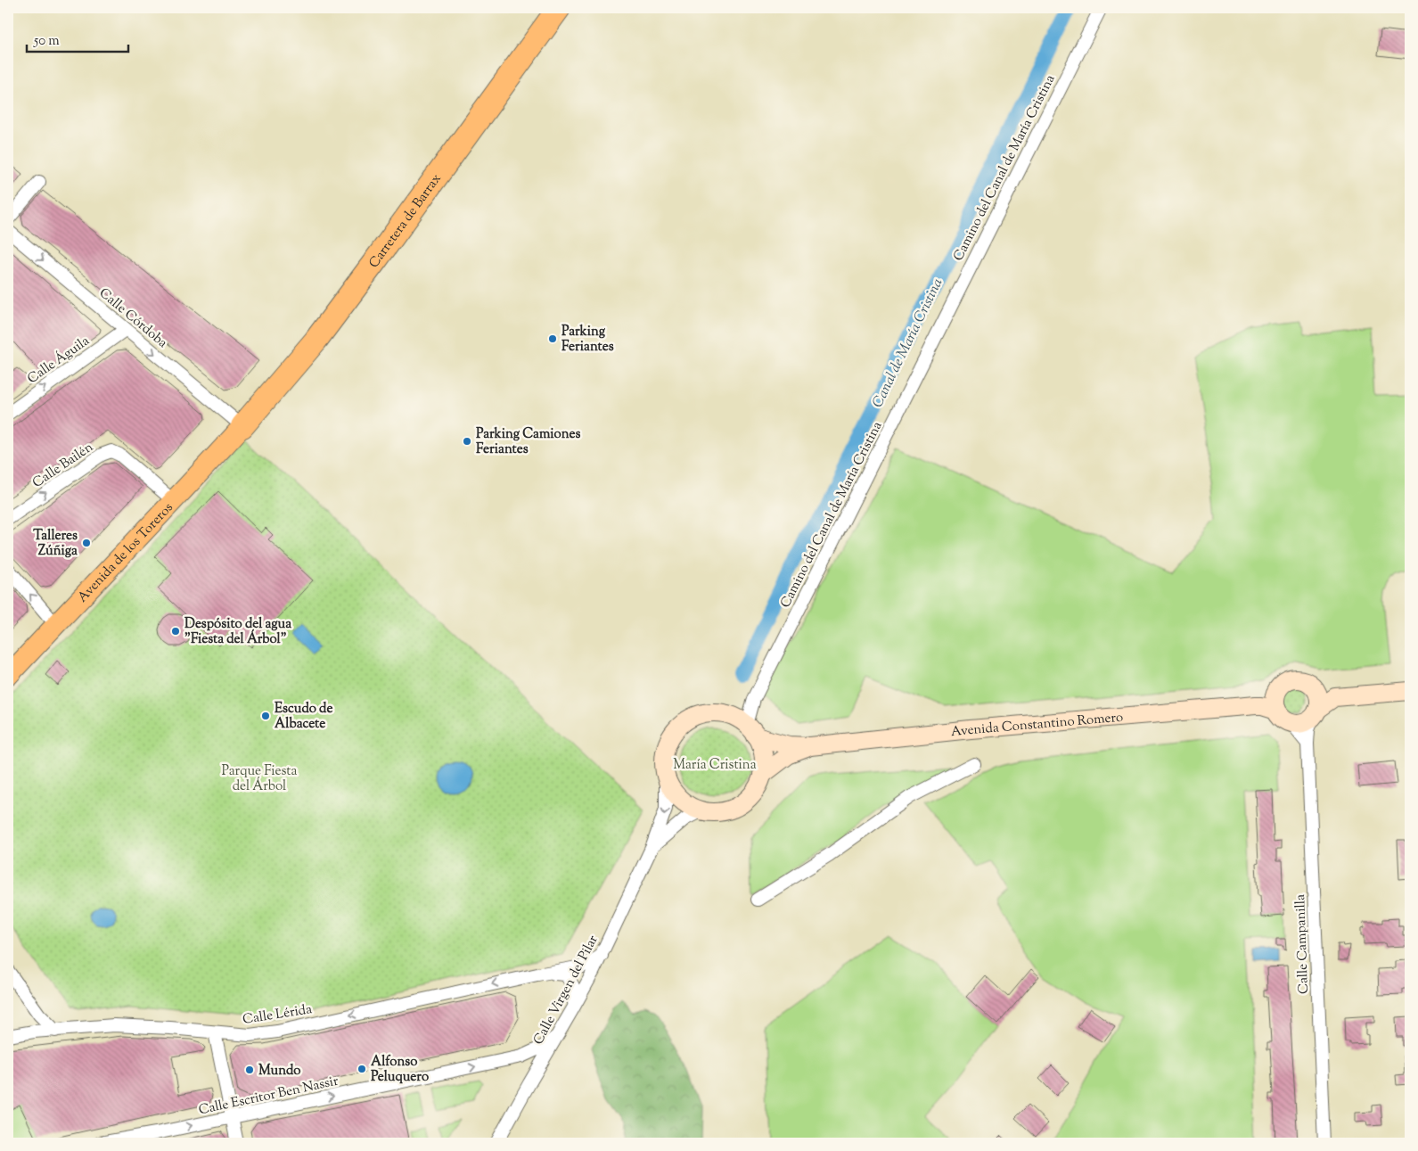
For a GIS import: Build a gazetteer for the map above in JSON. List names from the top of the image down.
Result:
{
  "streets": {
    "highway": ["Carretera de Barrax"],
    "main road": ["Avenida de los Toreros"],
    "street": [
      "Camino del Canal de María Cristina",
      "Calle Córdoba",
      "Calle Águila",
      "Calle Bailén",
      "Avenida Constantino Romero",
      "Calle Campanilla",
      "Calle Virgen del Pilar",
      "Calle Lérida",
      "Calle Escritor Ben Nassir"
    ]
  },
  "crossings": [
    ["Camino del Canal de María Cristina", "Avenida Constantino Romero"],
    ["Camino del Canal de María Cristina", "Calle Virgen del Pilar"],
    ["Carretera de Barrax", "Calle Córdoba"],
    ["Carretera de Barrax", "Avenida de los Toreros"],
    ["Calle Córdoba", "Calle Águila"],
    ["Calle Córdoba", "Avenida de los Toreros"],
    ["Calle Bailén", "Avenida de los Toreros"],
    ["Avenida Constantino Romero", "Calle Campanilla"],
    ["Avenida Constantino Romero", "Calle Virgen del Pilar"],
    ["Calle Virgen del Pilar", "Calle Lérida"],
    ["Calle Virgen del Pilar", "Calle Escritor Ben Nassir"]
  ],
  "one_way": [
    "Calle Córdoba",
    "Calle Águila",
    "Calle Bailén",
    "Calle Lérida",
    "Calle Escritor Ben Nassir"
  ],
  "water": ["Canal de María Cristina"],
  "parks": ["María Cristina", "Parque Fiesta del Árbol"],
  "places": [
    "Parking Feriantes",
    "Parking Camiones Feriantes",
    "Talleres Zúñiga",
    "Despósito del agua \"Fiesta del Árbol\"",
    "Escudo de Albacete",
    "Alfonso Peluquero",
    "Mundo"
  ],
  "scale_bar": "50 m"
}
